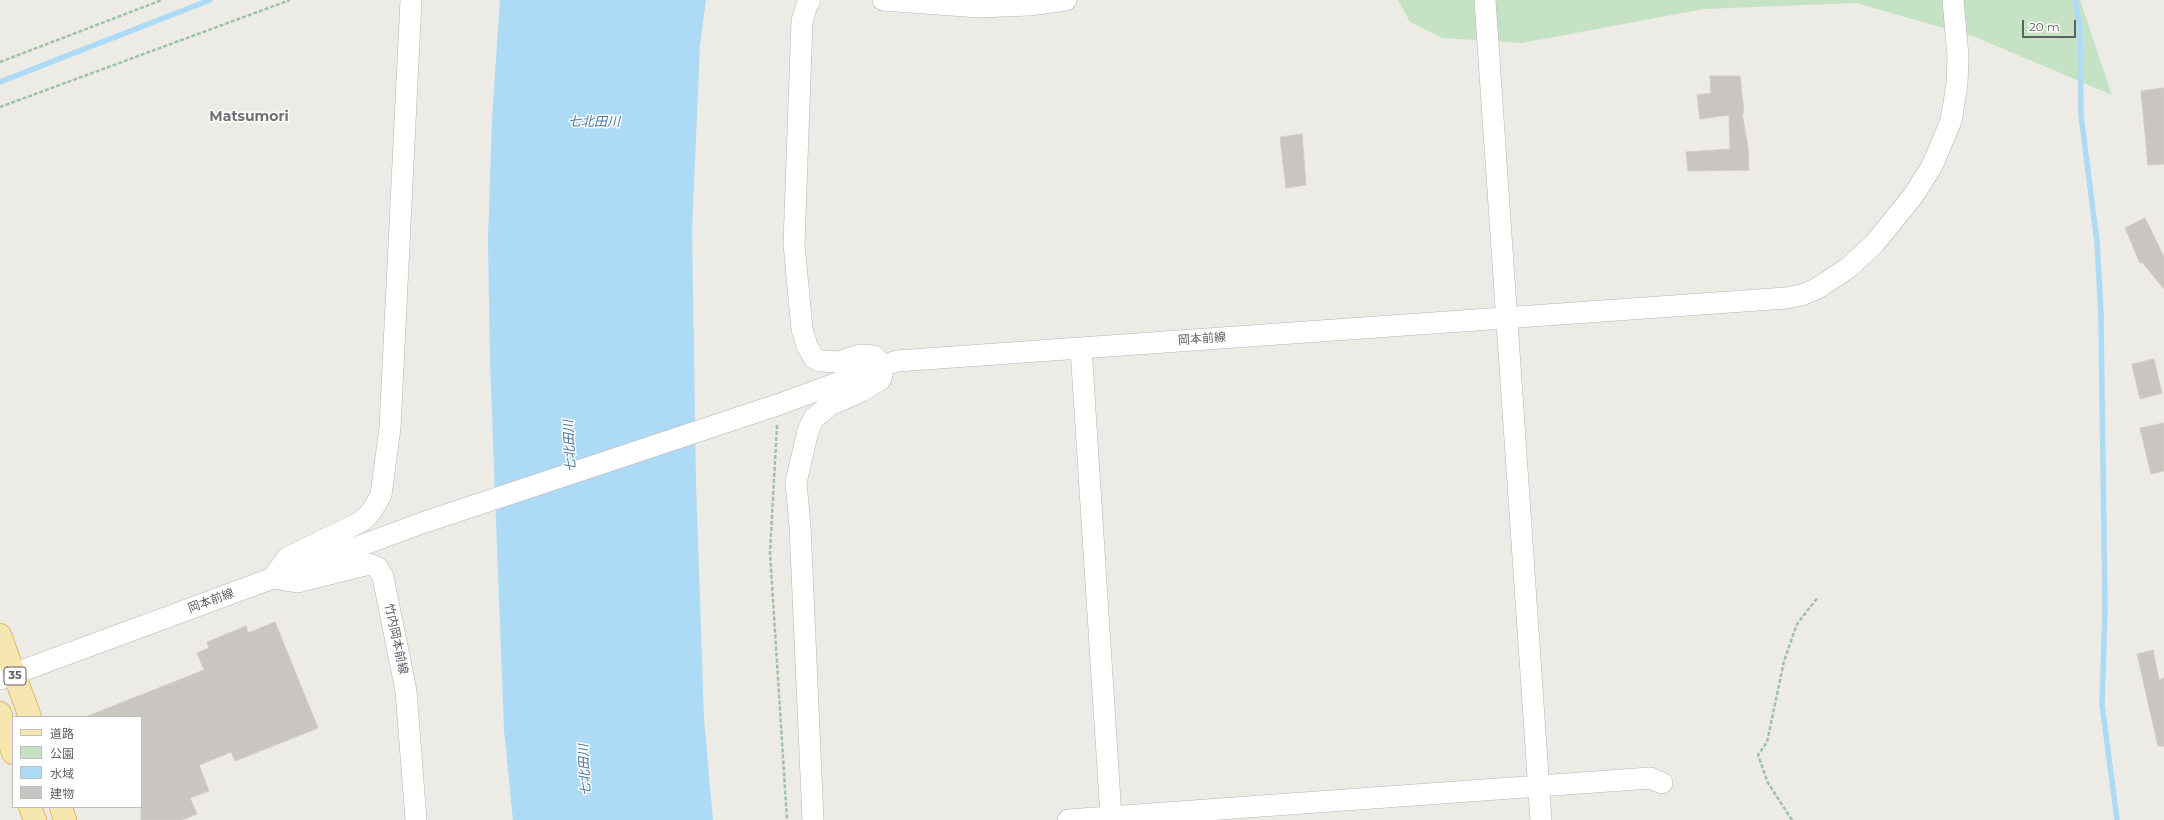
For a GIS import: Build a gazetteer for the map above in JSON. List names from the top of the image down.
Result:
{
  "streets": {
    "main road": ["35"],
    "street": ["岡本前線", "竹内岡本前線"]
  },
  "crossings": [
    ["岡本前線", "竹内岡本前線"],
    ["岡本前線", "35"]
  ],
  "districts": ["Matsumori"],
  "water": ["七北田川"],
  "legend": [
    "道路",
    "公園",
    "水域",
    "建物"
  ],
  "scale_bar": "20 m"
}
